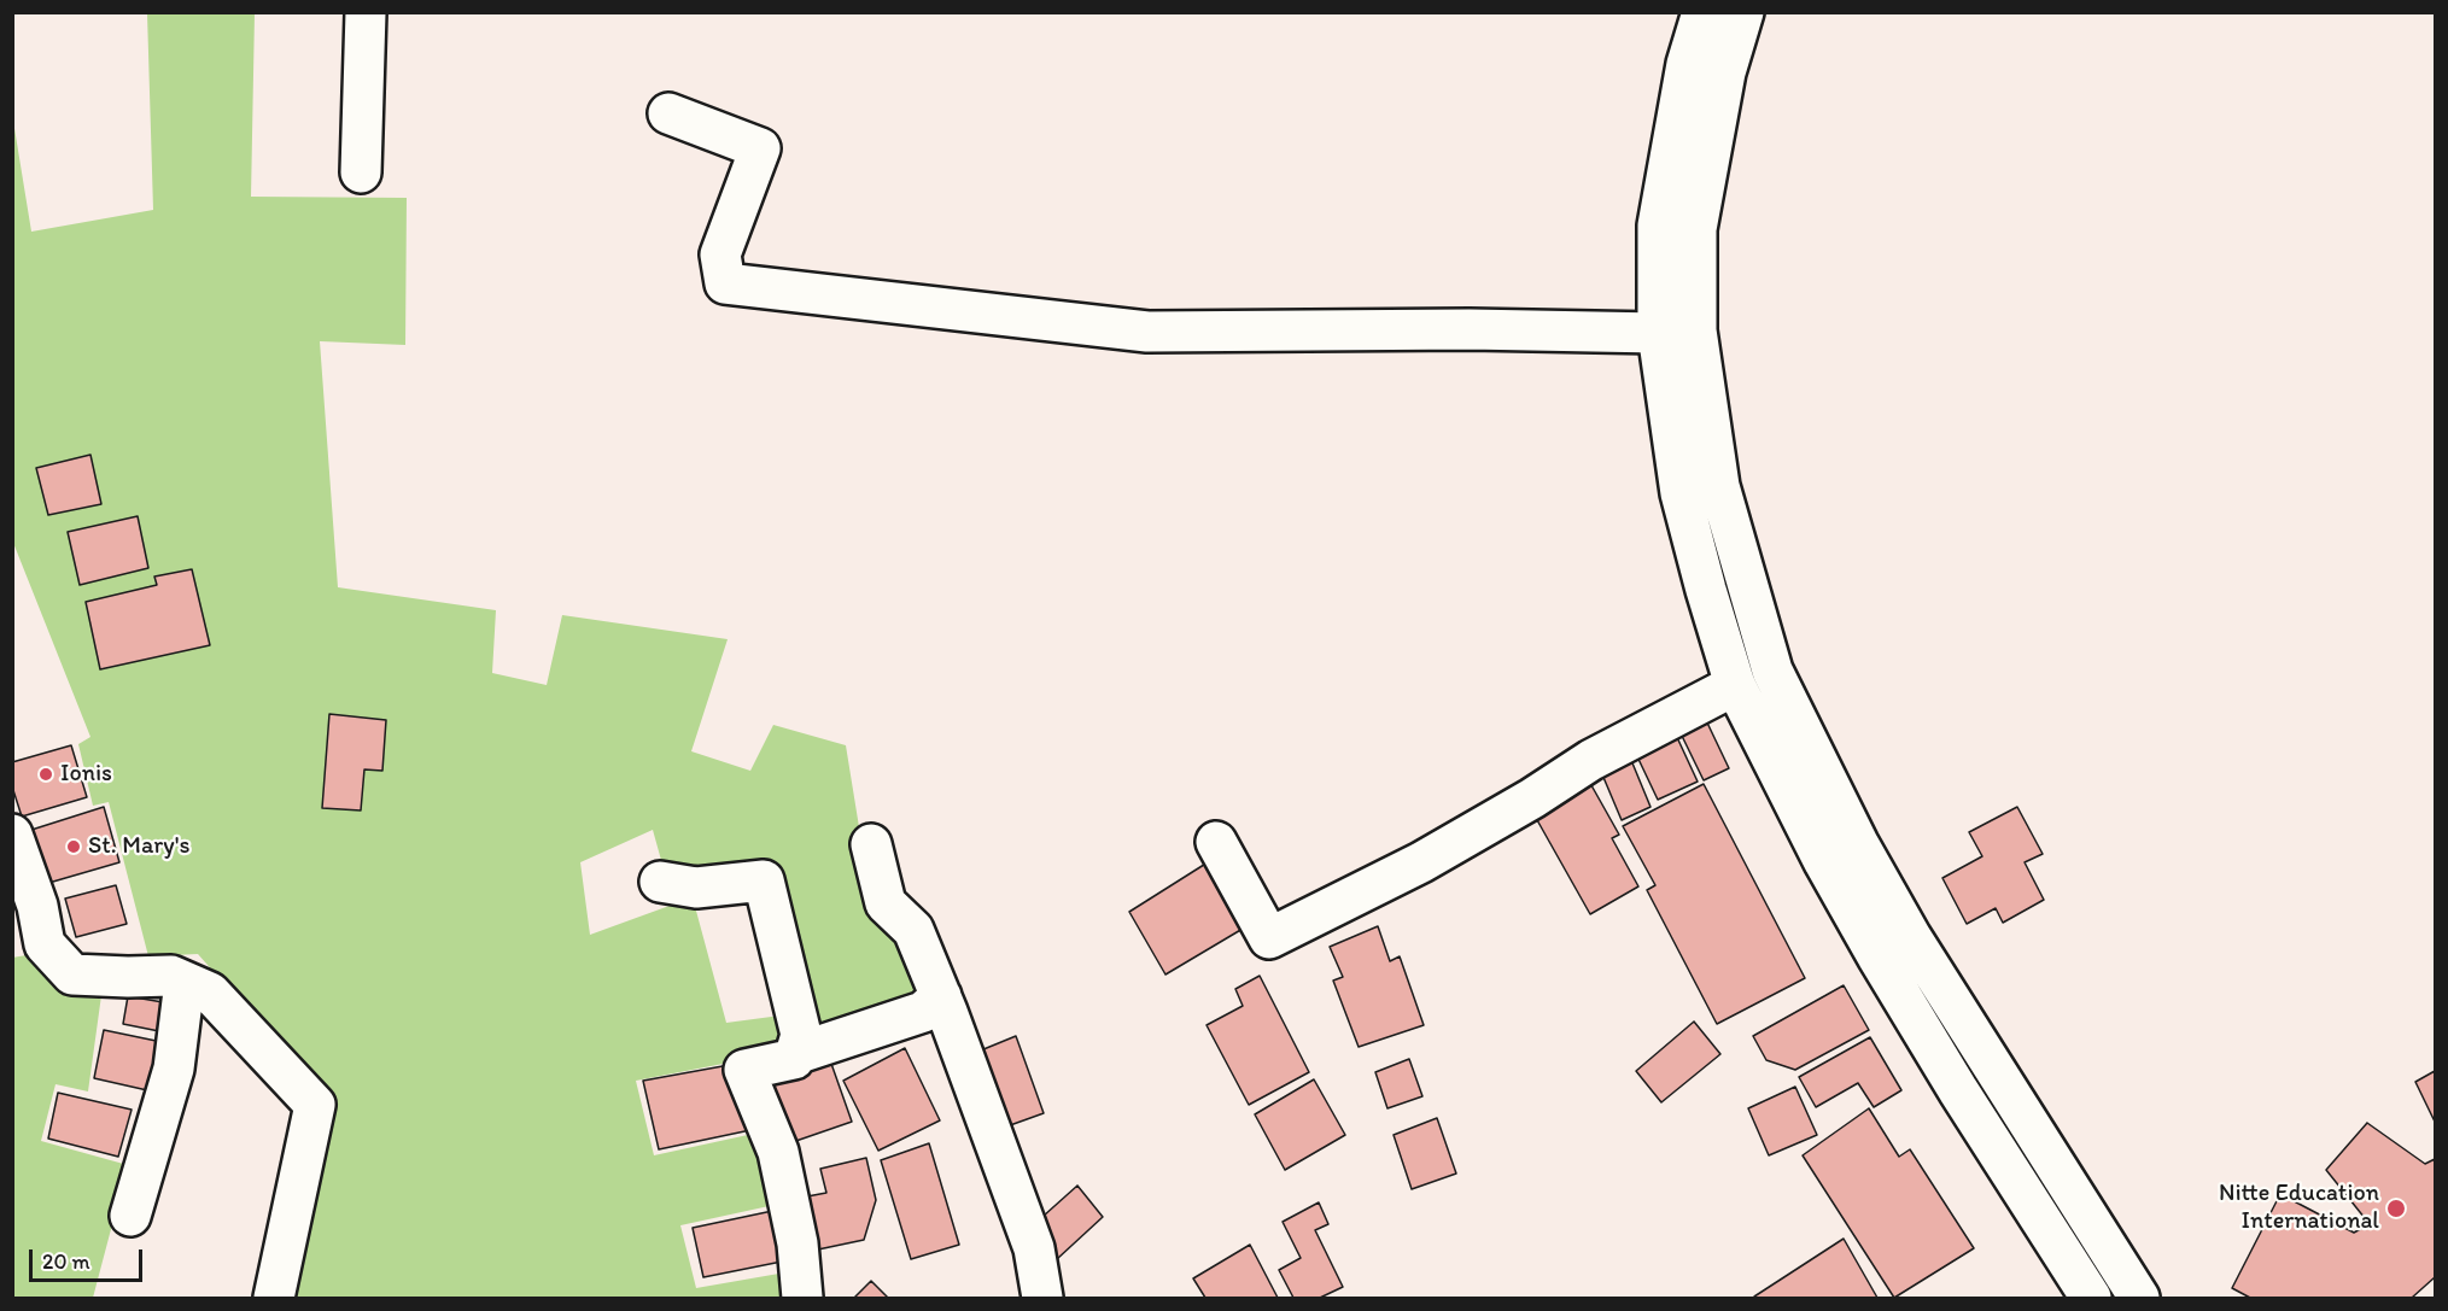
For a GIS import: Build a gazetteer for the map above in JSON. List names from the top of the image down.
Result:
{
  "places": ["Ionis", "St. Mary's", "Nitte Education International"],
  "scale_bar": "20 m"
}
